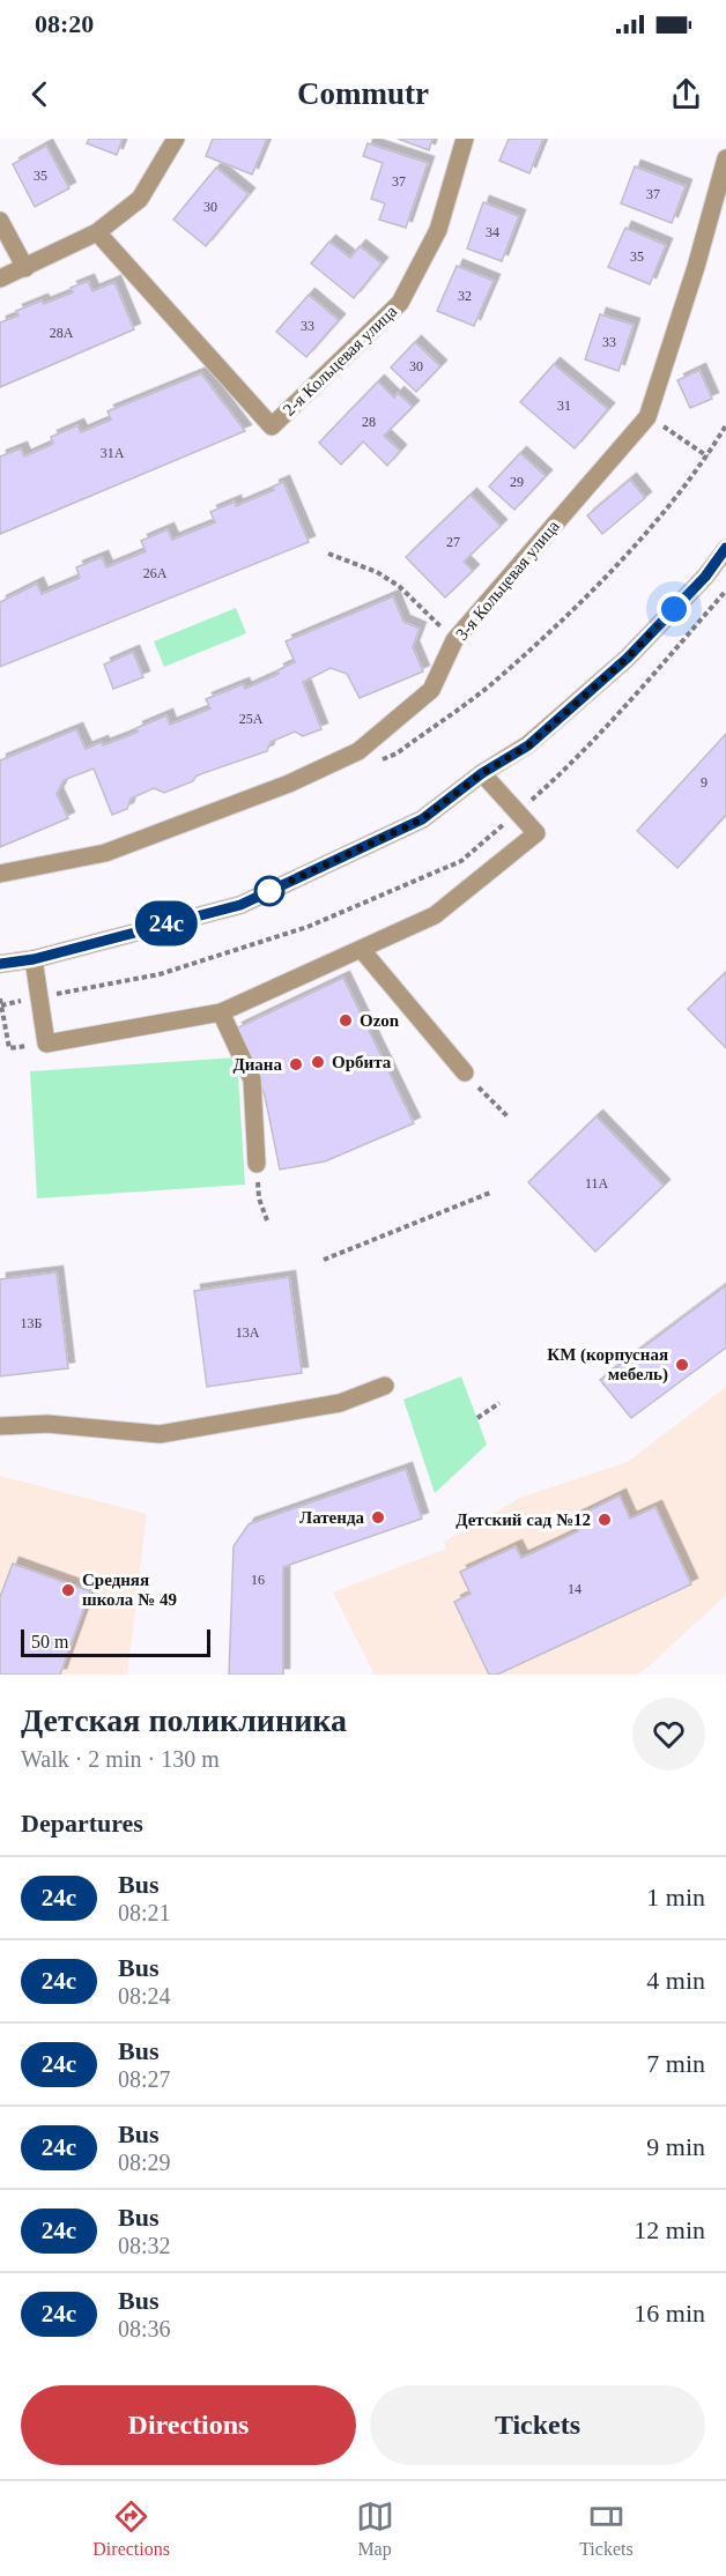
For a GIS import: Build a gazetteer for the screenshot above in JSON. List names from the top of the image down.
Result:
{
  "streets": {
    "street": ["2-я Кольцевая улица", "3-я Кольцевая улица"]
  },
  "places": [
    "Ozon",
    "Орбита",
    "Диана",
    "КМ (корпусная мебель)",
    "Латенда",
    "Детский сад №12",
    "Средняя школа № 49"
  ],
  "lines": ["bus line 24с"],
  "house_numbers": [
    "35",
    "37",
    "37",
    "30",
    "34",
    "35",
    "32",
    "33",
    "28А",
    "33",
    "30",
    "31",
    "28",
    "31А",
    "29",
    "27",
    "26А",
    "25А",
    "9",
    "11А",
    "13Б",
    "13А",
    "16",
    "14"
  ],
  "scale_bar": "50 m",
  "page": {
    "status": "08:20",
    "header": "Commutr",
    "on_map": "24с",
    "scale": "50 m",
    "heading": [
      ["Детская поликлиника", "Walk · 2 min · 130 m"],
      "Departures"
    ],
    "list": [
      {
        "mark": "24с",
        "name": "Bus",
        "note": "08:21",
        "value": "1 min"
      },
      {
        "mark": "24с",
        "name": "Bus",
        "note": "08:24",
        "value": "4 min"
      },
      {
        "mark": "24с",
        "name": "Bus",
        "note": "08:27",
        "value": "7 min"
      },
      {
        "mark": "24с",
        "name": "Bus",
        "note": "08:29",
        "value": "9 min"
      },
      {
        "mark": "24с",
        "name": "Bus",
        "note": "08:32",
        "value": "12 min"
      },
      {
        "mark": "24с",
        "name": "Bus",
        "note": "08:36",
        "value": "16 min"
      }
    ],
    "buttons": ["Directions", "Tickets"],
    "tabs": ["Directions", "Map", "Tickets"]
  }
}
